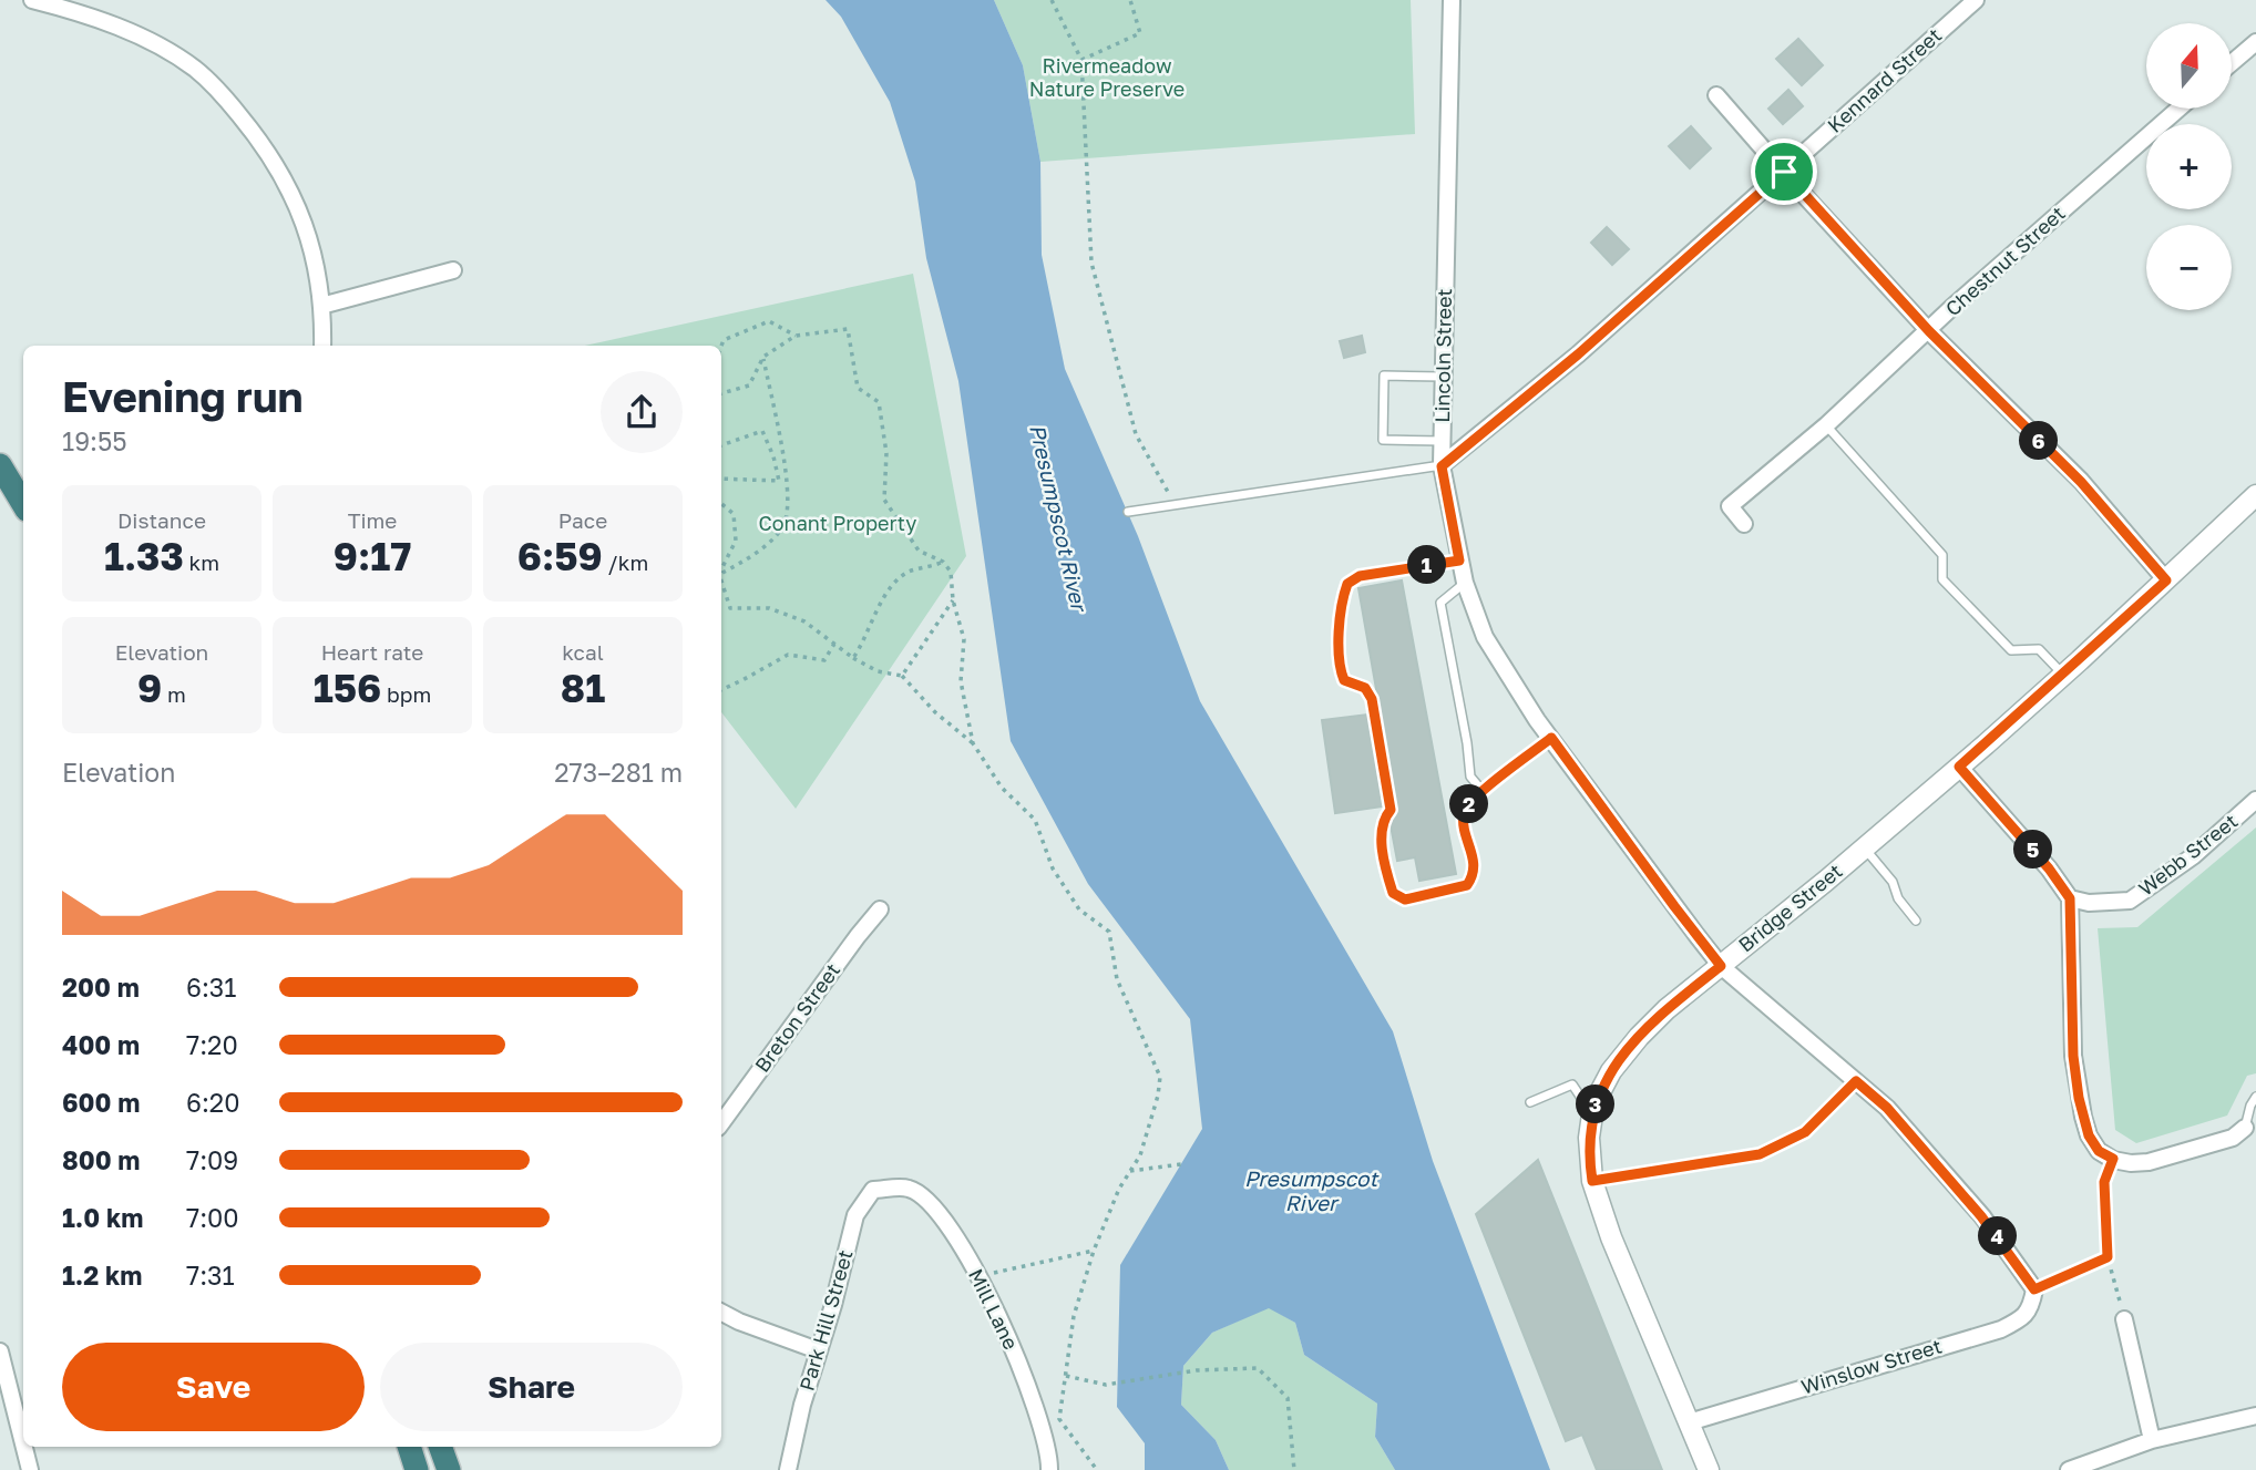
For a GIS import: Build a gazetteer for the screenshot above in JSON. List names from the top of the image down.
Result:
{
  "streets": {
    "street": [
      "Kennard Street",
      "Chestnut Street",
      "Lincoln Street",
      "Webb Street",
      "Bridge Street",
      "Breton Street",
      "Mill Lane",
      "Park Hill Street",
      "Winslow Street"
    ]
  },
  "crossings": [
    ["Kennard Street", "Lincoln Street"],
    ["Lincoln Street", "Bridge Street"],
    ["Lincoln Street", "Winslow Street"],
    ["Bridge Street", "Winslow Street"],
    ["Mill Lane", "Park Hill Street"]
  ],
  "water": ["Presumpscot River"],
  "parks": ["Rivermeadow Nature Preserve", "Conant Property"],
  "north": "top",
  "page": {
    "map_buttons": ["+", "−"],
    "heading": ["Evening run", "19:55"],
    "pins": [
      "6",
      "1",
      "2",
      "5",
      "3",
      "4"
    ],
    "stats": [
      ["Distance", "1.33 km"],
      ["Time", "9:17"],
      ["Pace", "6:59 /km"],
      ["Elevation", "9 m"],
      ["Heart rate", "156 bpm"],
      ["kcal", "81"]
    ],
    "chart": ["Elevation", "273–281 m"],
    "list": [
      {
        "name": "200 m",
        "note": "6:31"
      },
      {
        "name": "400 m",
        "note": "7:20"
      },
      {
        "name": "600 m",
        "note": "6:20"
      },
      {
        "name": "800 m",
        "note": "7:09"
      },
      {
        "name": "1.0 km",
        "note": "7:00"
      },
      {
        "name": "1.2 km",
        "note": "7:31"
      }
    ],
    "buttons": ["Save", "Share"]
  }
}
